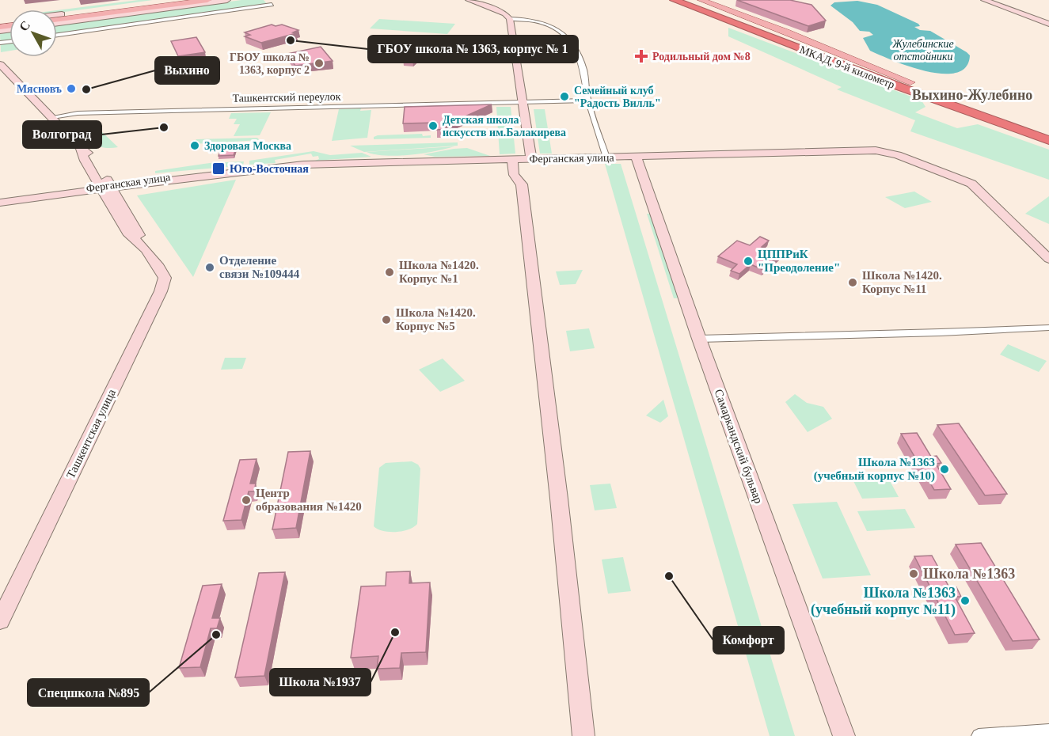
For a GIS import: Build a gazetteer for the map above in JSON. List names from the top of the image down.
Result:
{
  "streets": {
    "highway": ["МКАД, 9-й километр"],
    "street": [
      "Ташкентский переулок",
      "Ферганская улица",
      "Ташкентская улица",
      "Самаркандский бульвар"
    ]
  },
  "crossings": [
    ["Ташкентский переулок", "Ташкентская улица"],
    ["Ферганская улица", "Ташкентская улица"],
    ["Ферганская улица", "Самаркандский бульвар"]
  ],
  "districts": ["Выхино-Жулебино"],
  "water": ["Жулебинские отстойники"],
  "places": {
    "other": [
      "ГБОУ школа № 1363, корпус № 1",
      "ГБОУ школа № 1363, корпус 2",
      "Мясновъ",
      "Выхино",
      "Семейный клуб \"Радость Вилль\"",
      "Детская школа искусств им.Балакирева",
      "Волгоград",
      "Здоровая Москва",
      "ЦППРиК \"Преодоление\"",
      "Отделение связи №109444",
      "Школа №1420. Корпус №1",
      "Школа №1420. Корпус №11",
      "Школа №1420. Корпус №5",
      "Школа №1363 (учебный корпус №10)",
      "Центр образования №1420",
      "Школа №1363",
      "Комфорт",
      "Школа №1363 (учебный корпус №11)",
      "Школа №1937",
      "Спецшкола №895"
    ],
    "health": ["Родильный дом №8"],
    "transit": ["Юго-Восточная"]
  },
  "north": "top left"
}
